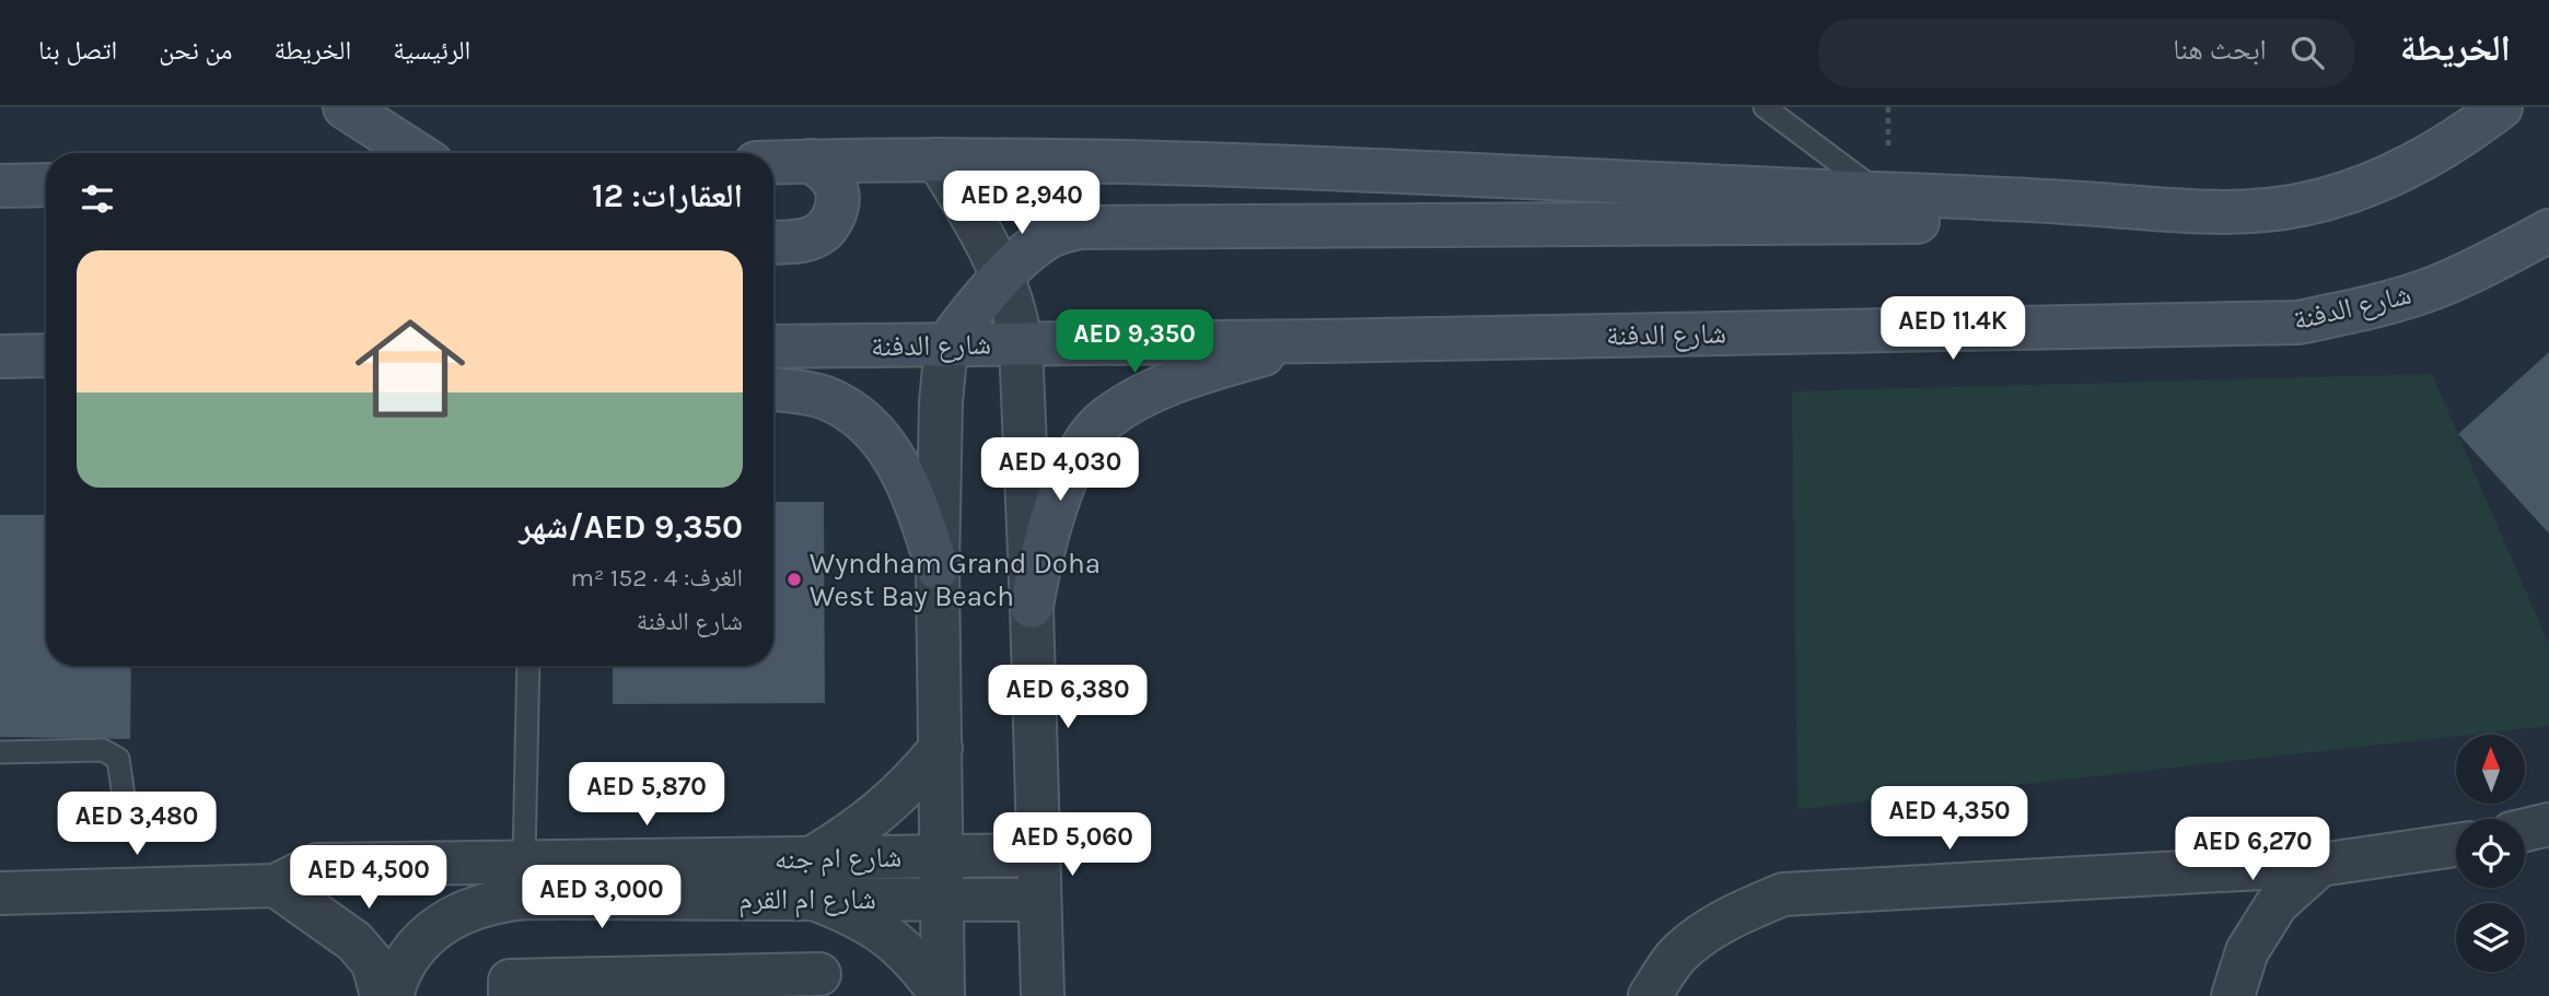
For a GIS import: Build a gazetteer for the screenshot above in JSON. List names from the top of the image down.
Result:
{
  "streets": {
    "main road": ["شارع الدفنة"],
    "street": ["شارع ام جنه", "شارع ام القرم"]
  },
  "crossings": [
    ["شارع ام جنه", "شارع ام القرم"]
  ],
  "places": ["Wyndham Grand Doha West Bay Beach"],
  "north": "top",
  "page": {
    "header": "الخريطة",
    "search": "ابحث هنا",
    "nav": [
      "الرئيسية",
      "الخريطة",
      "من نحن",
      "اتصل بنا"
    ],
    "heading": "العقارات: 12",
    "price": [
      "AED 2,940",
      "AED 11.4K",
      "AED 9,350",
      "AED 4,030",
      "AED 6,380",
      "AED 5,870",
      "AED 4,350",
      "AED 3,480",
      "AED 5,060",
      "AED 6,270",
      "AED 4,500",
      "AED 3,000"
    ],
    "list": [
      {
        "name": "AED 9,350/شهر",
        "note": "الغرف: 4 · 152 m² · شارع الدفنة"
      }
    ]
  }
}
